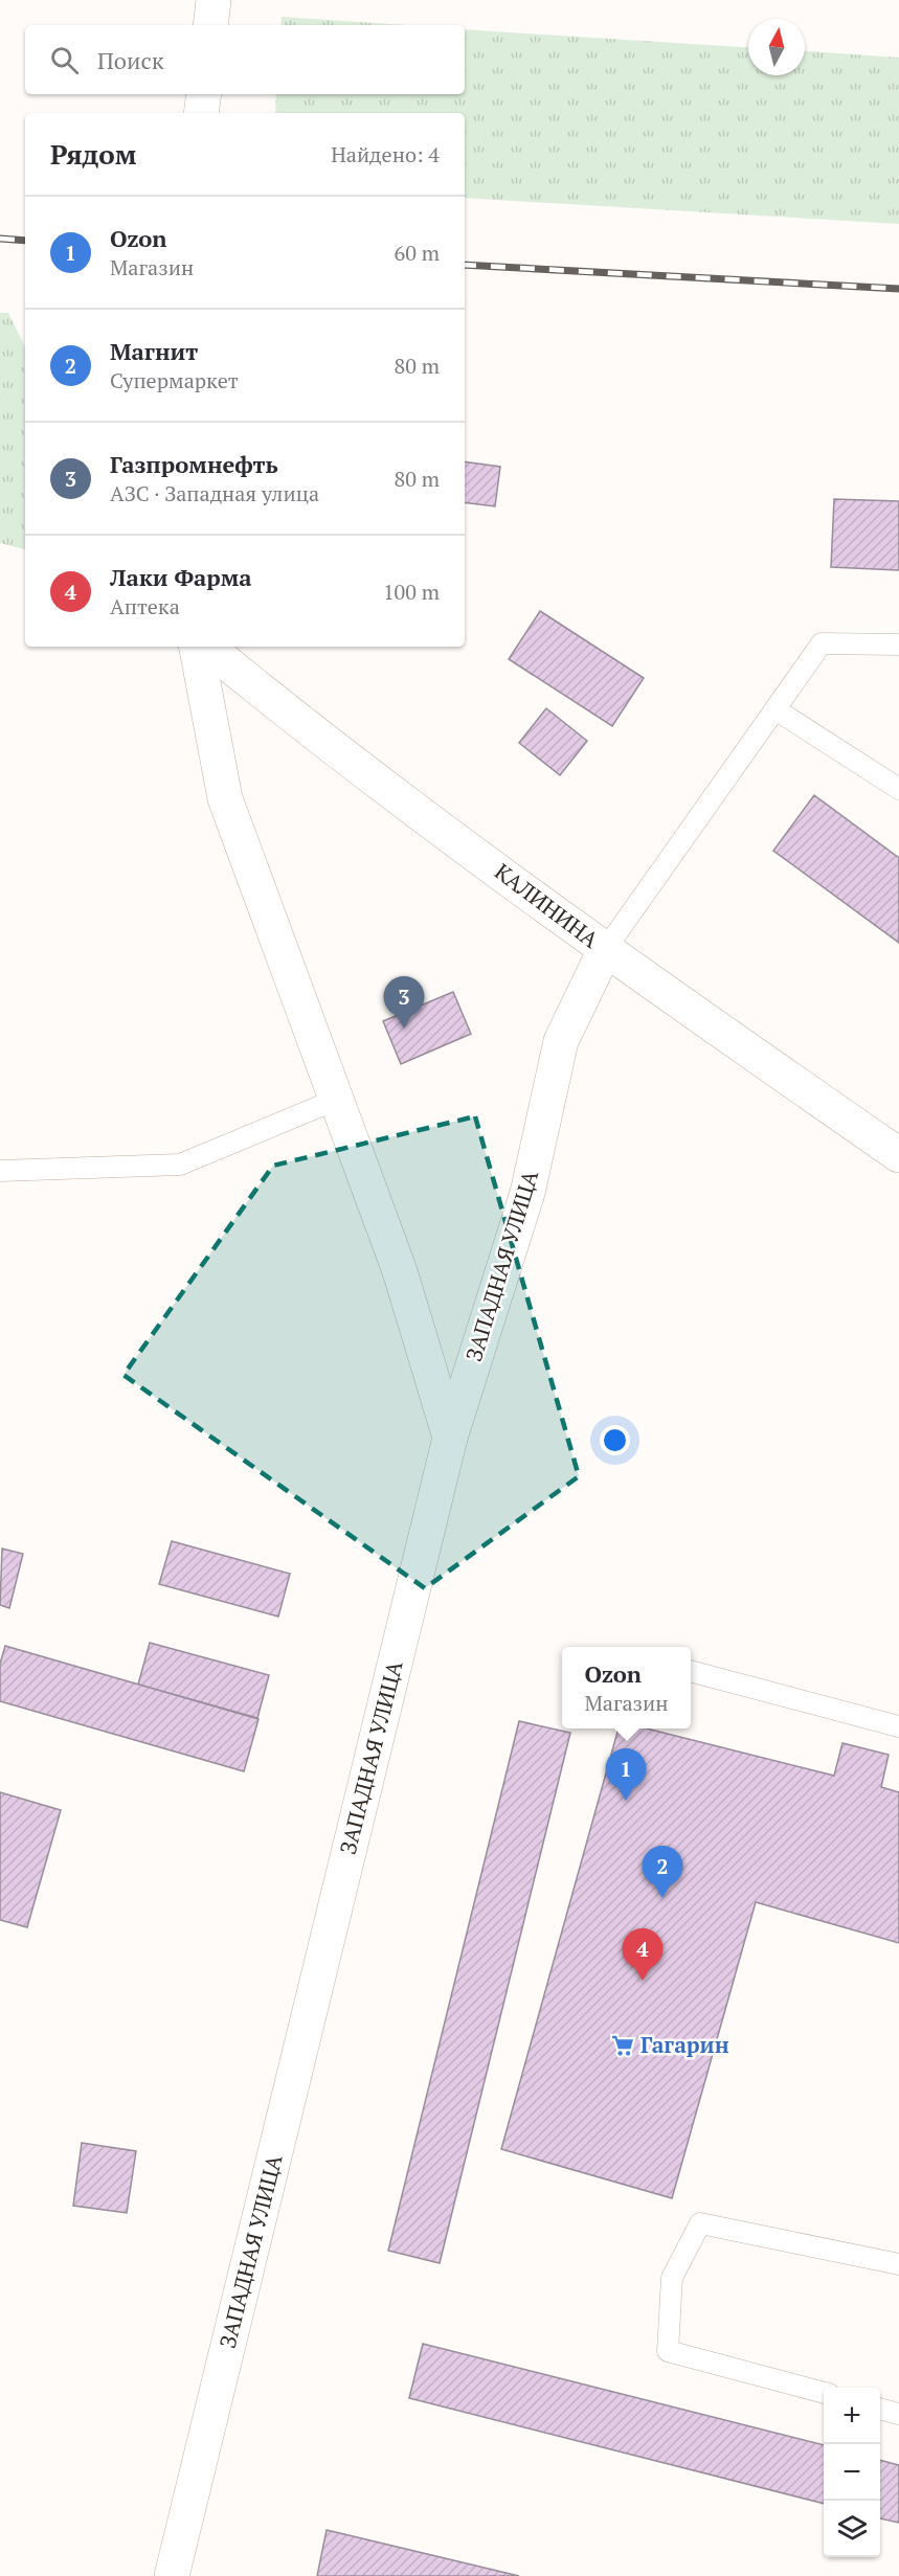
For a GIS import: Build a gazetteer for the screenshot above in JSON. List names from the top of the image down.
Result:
{
  "streets": {
    "main road": ["КАЛИНИНА", "ЗАПАДНАЯ УЛИЦА"]
  },
  "crossings": [
    ["КАЛИНИНА", "ЗАПАДНАЯ УЛИЦА"]
  ],
  "places": {
    "supermarket": ["Гагарин"]
  },
  "north": "top",
  "page": {
    "search": "Поиск",
    "heading": ["Рядом", "Найдено: 4"],
    "list": [
      {
        "mark": "1",
        "name": "Ozon",
        "note": "Магазин",
        "value": "60 m"
      },
      {
        "mark": "2",
        "name": "Магнит",
        "note": "Супермаркет",
        "value": "80 m"
      },
      {
        "mark": "3",
        "name": "Газпромнефть",
        "note": "АЗС · Западная улица",
        "value": "80 m"
      },
      {
        "mark": "4",
        "name": "Лаки Фарма",
        "note": "Аптека",
        "value": "100 m"
      }
    ],
    "pins": [
      "3",
      "1",
      "2",
      "4"
    ],
    "popup": ["Ozon", "Магазин"],
    "map_buttons": ["+", "−"]
  }
}
